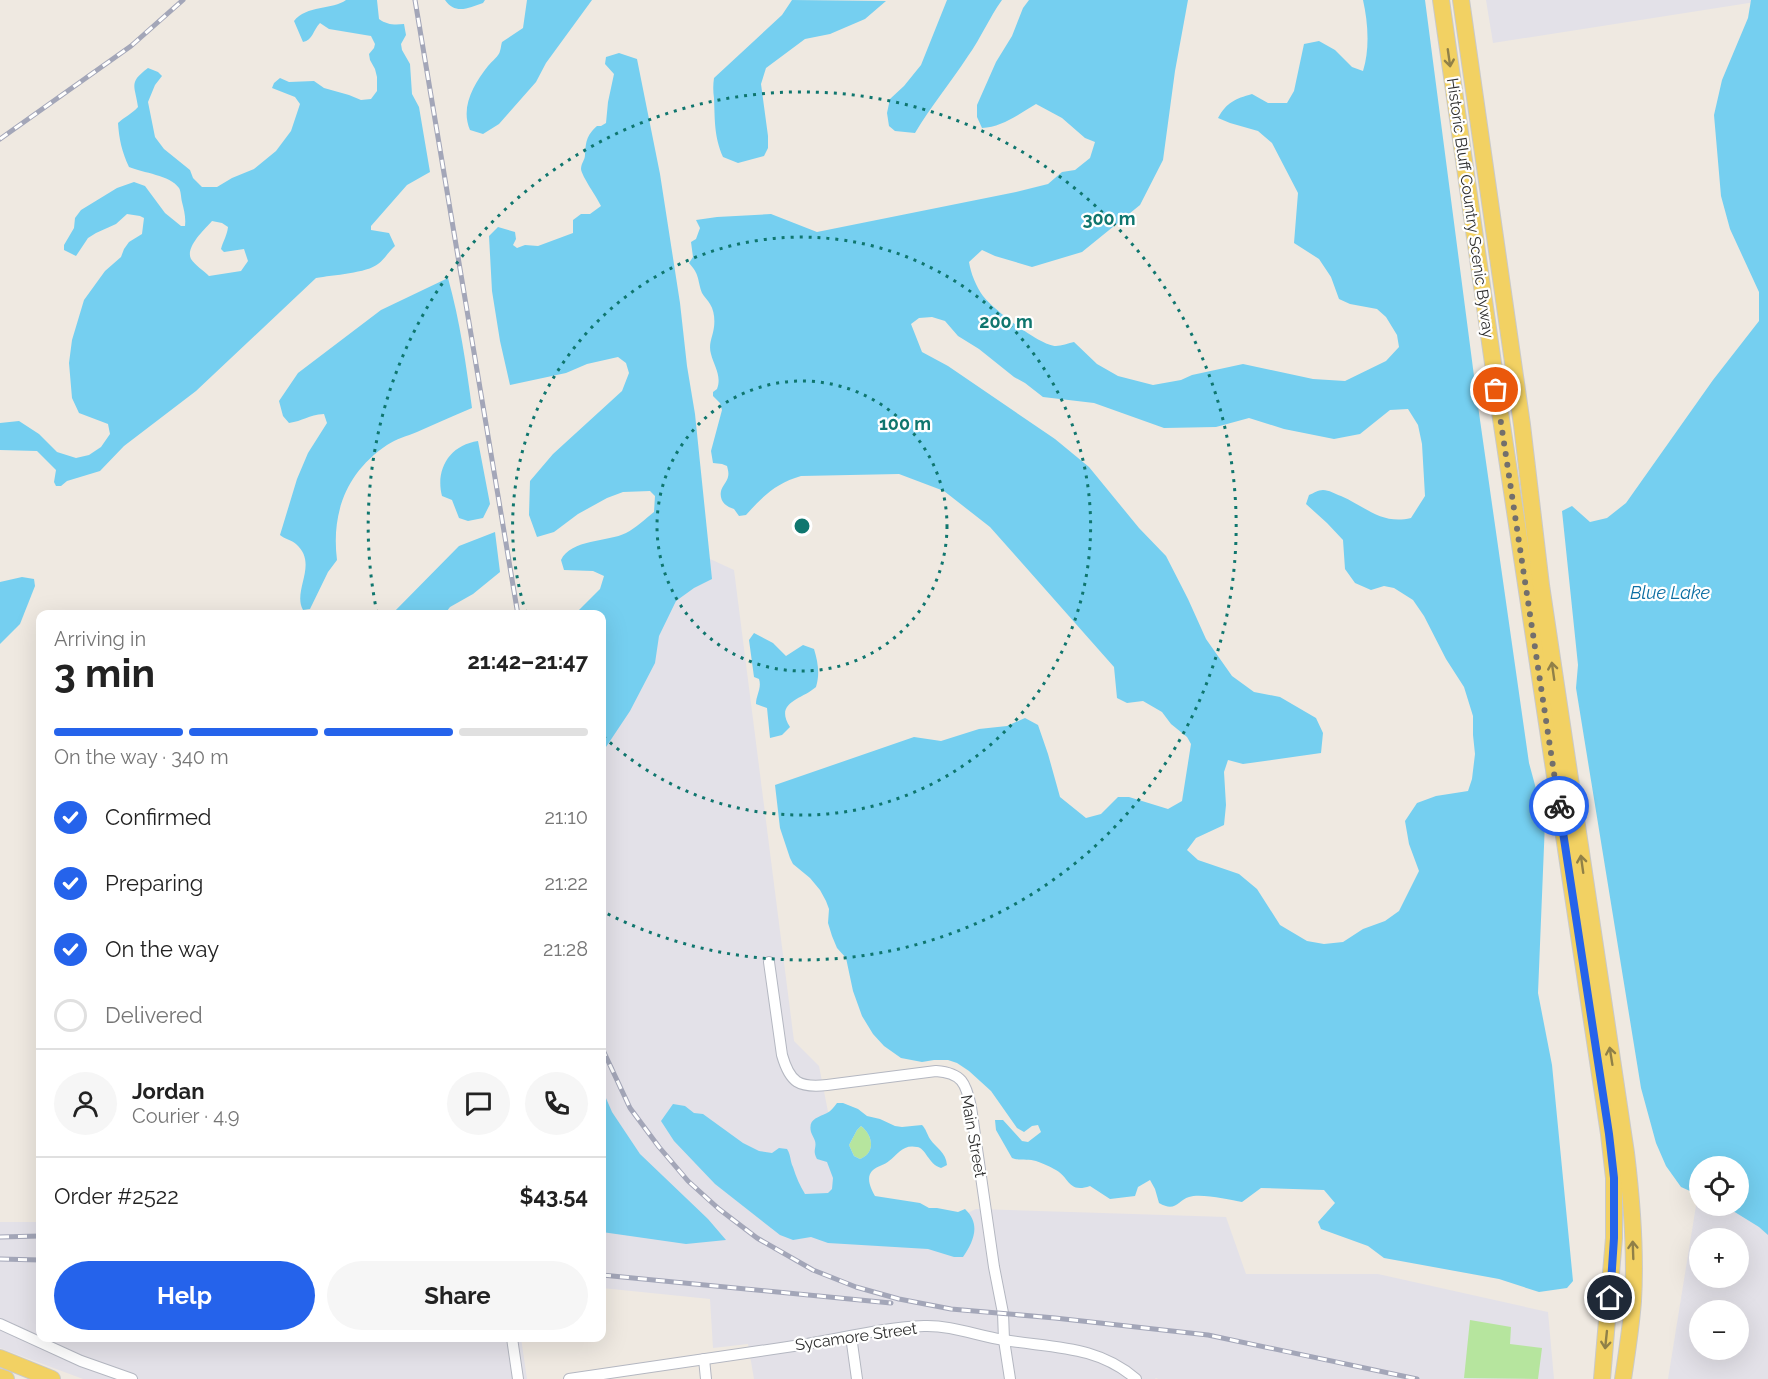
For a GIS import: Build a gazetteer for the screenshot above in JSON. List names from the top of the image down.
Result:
{
  "streets": {
    "main road": ["Historic Bluff Country Scenic Byway"],
    "street": ["Main Street", "Sycamore Street"]
  },
  "crossings": [
    ["Main Street", "Sycamore Street"]
  ],
  "water": ["Blue Lake"],
  "page": {
    "heading": ["3 min", "Arriving in", "21:42–21:47"],
    "panel": [
      "Jordan",
      "Courier · 4.9",
      "Order #2522",
      "$43.54"
    ],
    "bar": "On the way · 340 m",
    "list": [
      ["Confirmed", "21:10"],
      ["Preparing", "21:22"],
      ["On the way", "21:28"],
      "Delivered"
    ],
    "map_buttons": ["+", "−"],
    "buttons": ["Help", "Share"]
  },
  "rings": ["300 m", "200 m", "100 m"]
}
